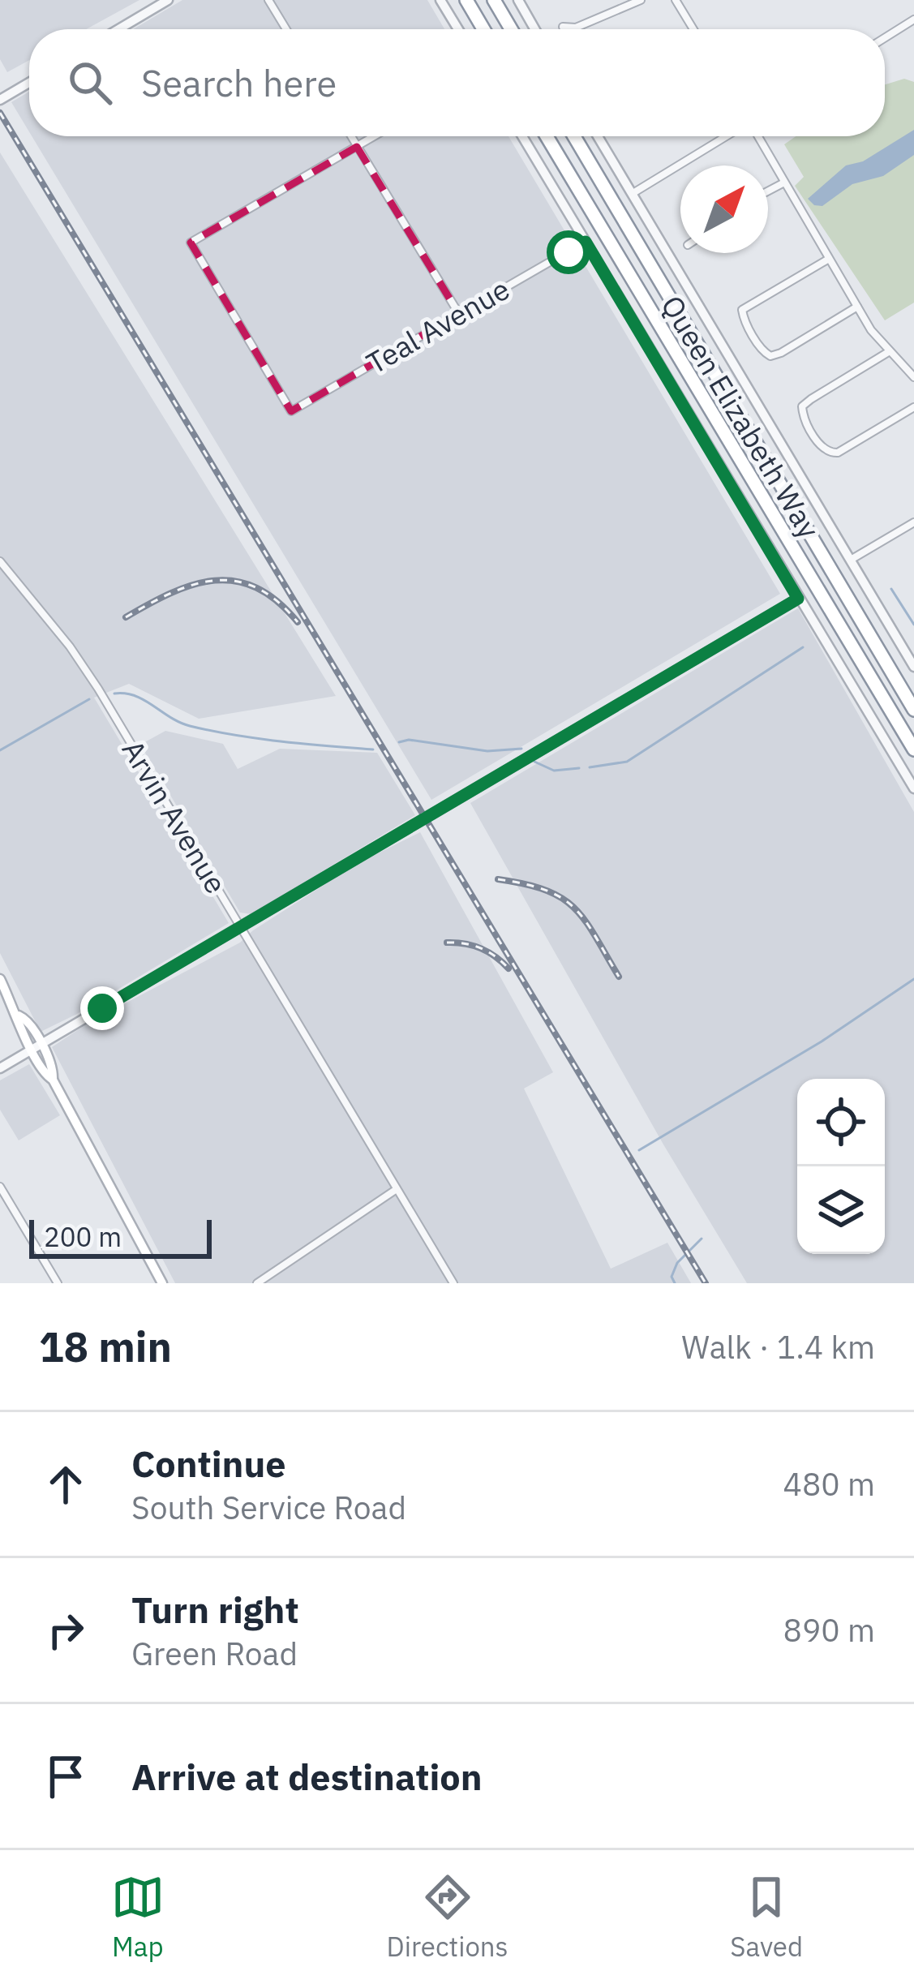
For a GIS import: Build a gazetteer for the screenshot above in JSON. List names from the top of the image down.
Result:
{
  "streets": {
    "highway": ["Queen Elizabeth Way"],
    "street": ["Teal Avenue", "Arvin Avenue"]
  },
  "scale_bar": "200 m",
  "north": "top right",
  "page": {
    "search": "Search here",
    "scale": "200 m",
    "heading": ["18 min", "Walk · 1.4 km"],
    "list": [
      ["Continue", "South Service Road", "480 m"],
      ["Turn right", "Green Road", "890 m"],
      "Arrive at destination"
    ],
    "nav": ["Map", "Directions", "Saved"]
  }
}
